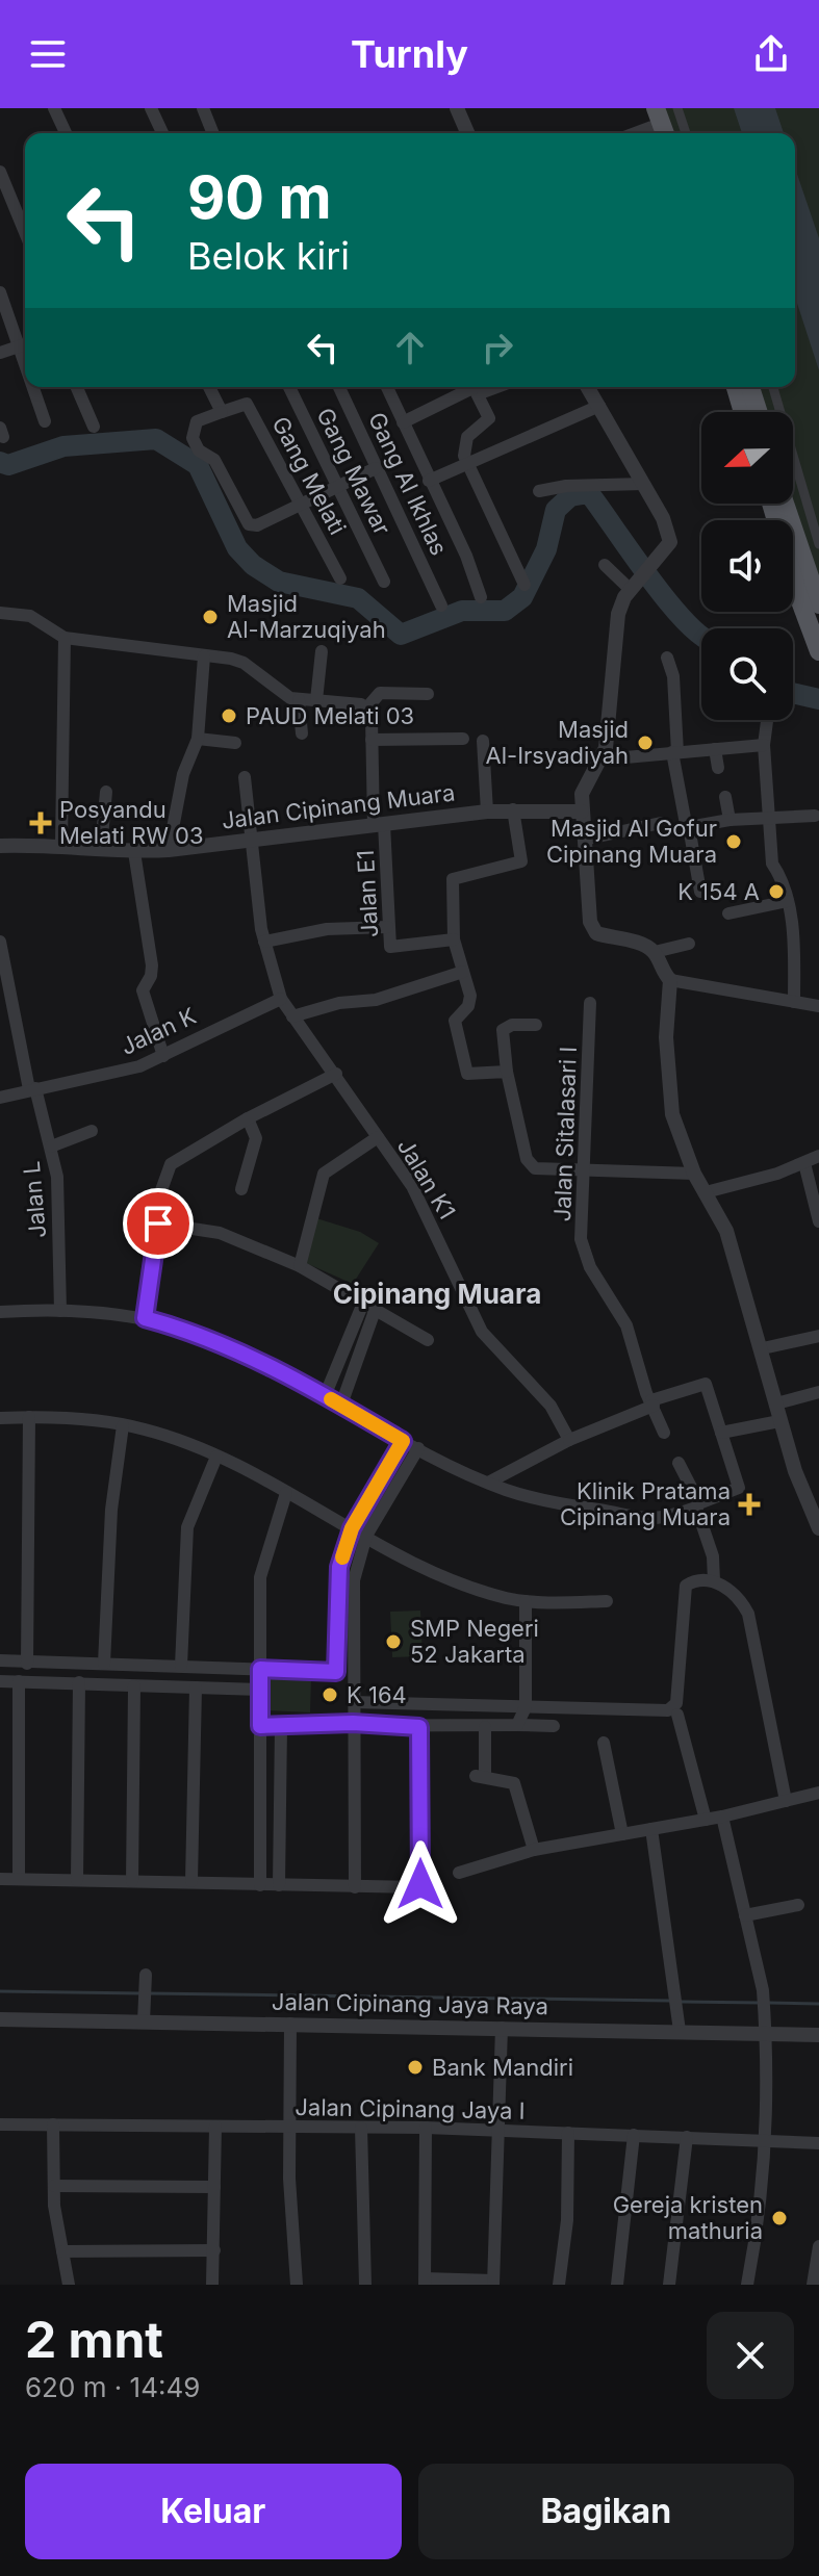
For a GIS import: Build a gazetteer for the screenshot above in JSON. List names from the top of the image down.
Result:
{
  "streets": {
    "street": [
      "Gang Mawar",
      "Gang Melati",
      "Gang Al Ikhlas",
      "Jalan Cipinang Muara",
      "Jalan E1",
      "Jalan K",
      "Jalan Sitalasari I",
      "Jalan K1",
      "Jalan L",
      "Jalan Cipinang Jaya Raya",
      "Jalan Cipinang Jaya I"
    ]
  },
  "crossings": [
    ["Jalan Cipinang Muara", "Jalan E1"],
    ["Jalan Cipinang Muara", "Jalan K1"],
    ["Jalan K", "Jalan K1"],
    ["Jalan K", "Jalan L"]
  ],
  "districts": ["Cipinang Muara"],
  "places": {
    "other": [
      "Masjid Al-Marzuqiyah",
      "PAUD Melati 03",
      "Masjid Al-Irsyadiyah",
      "Masjid Al Gofur Cipinang Muara",
      "K 154 A",
      "SMP Negeri 52 Jakarta",
      "K 164",
      "Bank Mandiri",
      "Gereja kristen mathuria"
    ],
    "health": ["Posyandu Melati RW 03", "Klinik Pratama Cipinang Muara"]
  },
  "north": "left",
  "page": {
    "header": "Turnly",
    "turn": ["90 m", "Belok kiri"],
    "heading": ["2 mnt", "620 m · 14:49"],
    "buttons": ["Keluar", "Bagikan"]
  }
}
